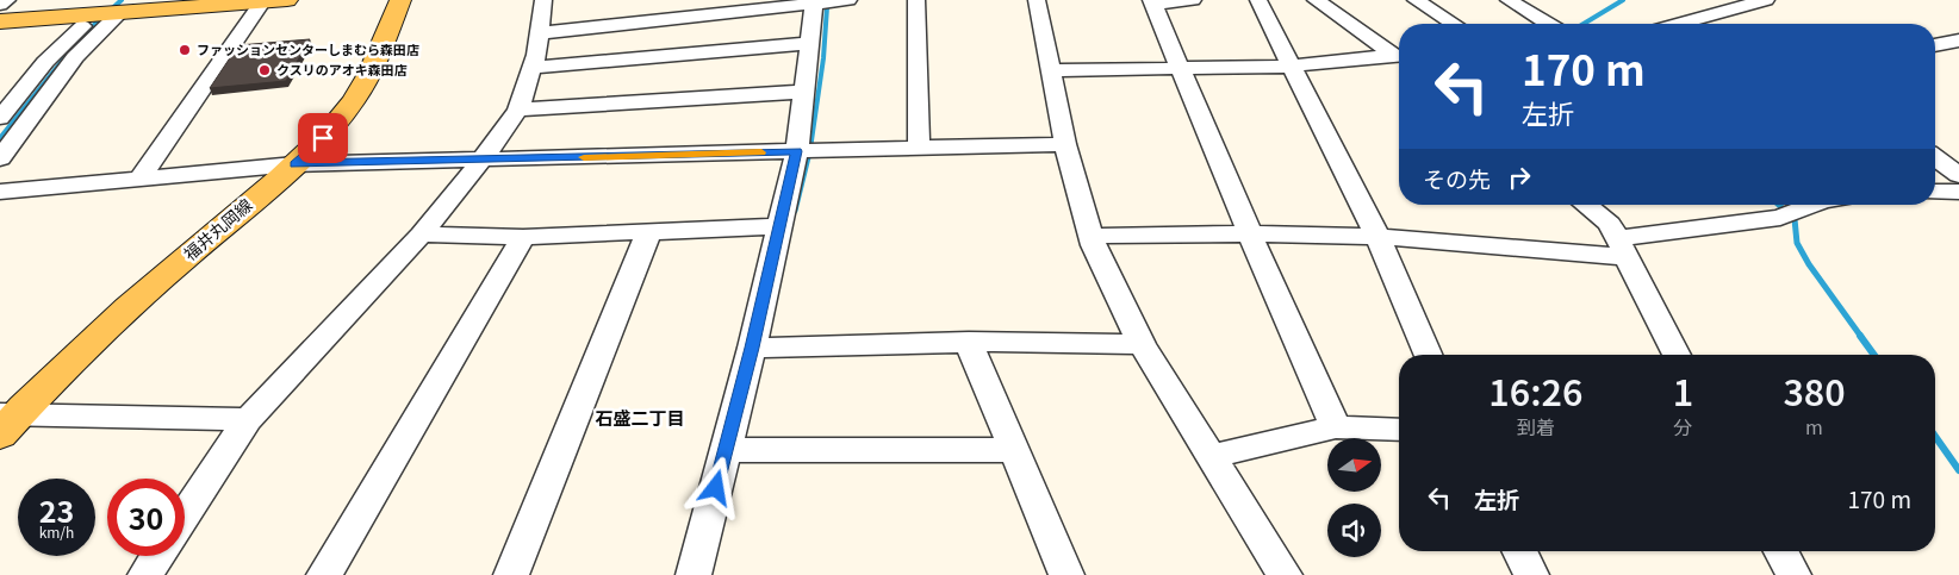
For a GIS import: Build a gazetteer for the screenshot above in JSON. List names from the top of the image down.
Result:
{
  "streets": {
    "main road": ["福井丸岡線"]
  },
  "districts": ["石盛二丁目"],
  "places": ["ファッションセンターしまむら森田店", "クスリのアオキ森田店"],
  "north": "right",
  "page": {
    "turn": ["170 m", "左折"],
    "then": "その先",
    "eta": [
      "16:26",
      "到着",
      "1",
      "分",
      "380",
      "m"
    ],
    "list": [
      {
        "name": "左折",
        "value": "170 m"
      }
    ],
    "speed": "23 km/h",
    "limit": "30"
  }
}
